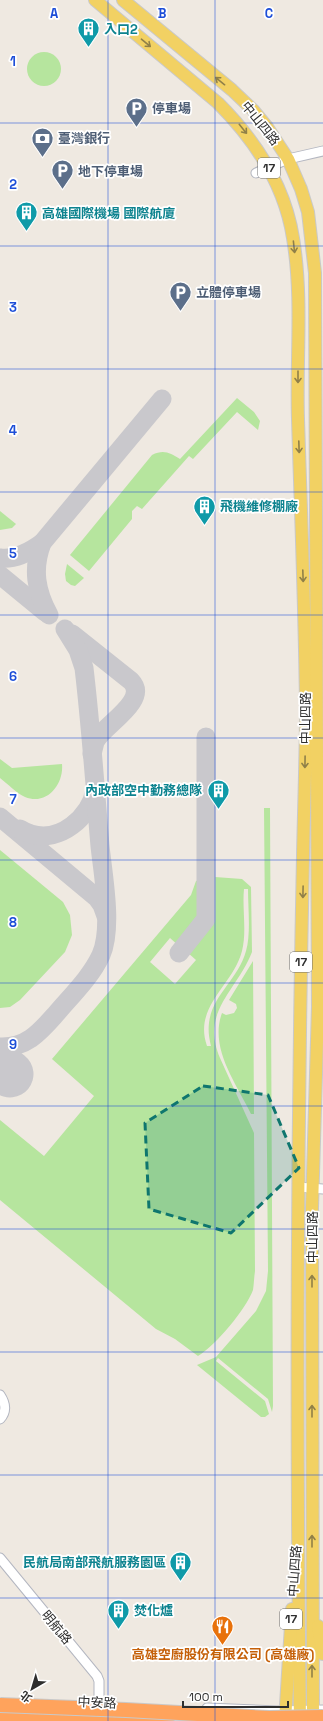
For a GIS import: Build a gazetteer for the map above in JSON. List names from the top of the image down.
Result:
{
  "streets": {
    "main road": ["中山四路", "17"],
    "street": ["明航路", "中安路"]
  },
  "crossings": [
    ["中山四路", "中安路"],
    ["明航路", "中安路"]
  ],
  "places": {
    "building": [
      "入口2",
      "高雄國際機場 國際航廈",
      "飛機維修棚廠",
      "內政部空中勤務總隊",
      "民航局南部飛航服務園區",
      "焚化爐"
    ],
    "parking": ["停車場", "地下停車場", "立體停車場"],
    "bank": ["臺灣銀行"],
    "restaurant": ["高雄空廚股份有限公司 (高雄廠)"]
  },
  "scale_bar": "100 m",
  "north": "bottom left",
  "grid": {
    "columns": ["A", "B", "C"],
    "rows": [
      "1",
      "2",
      "3",
      "4",
      "5",
      "6",
      "7",
      "8",
      "9"
    ]
  }
}
